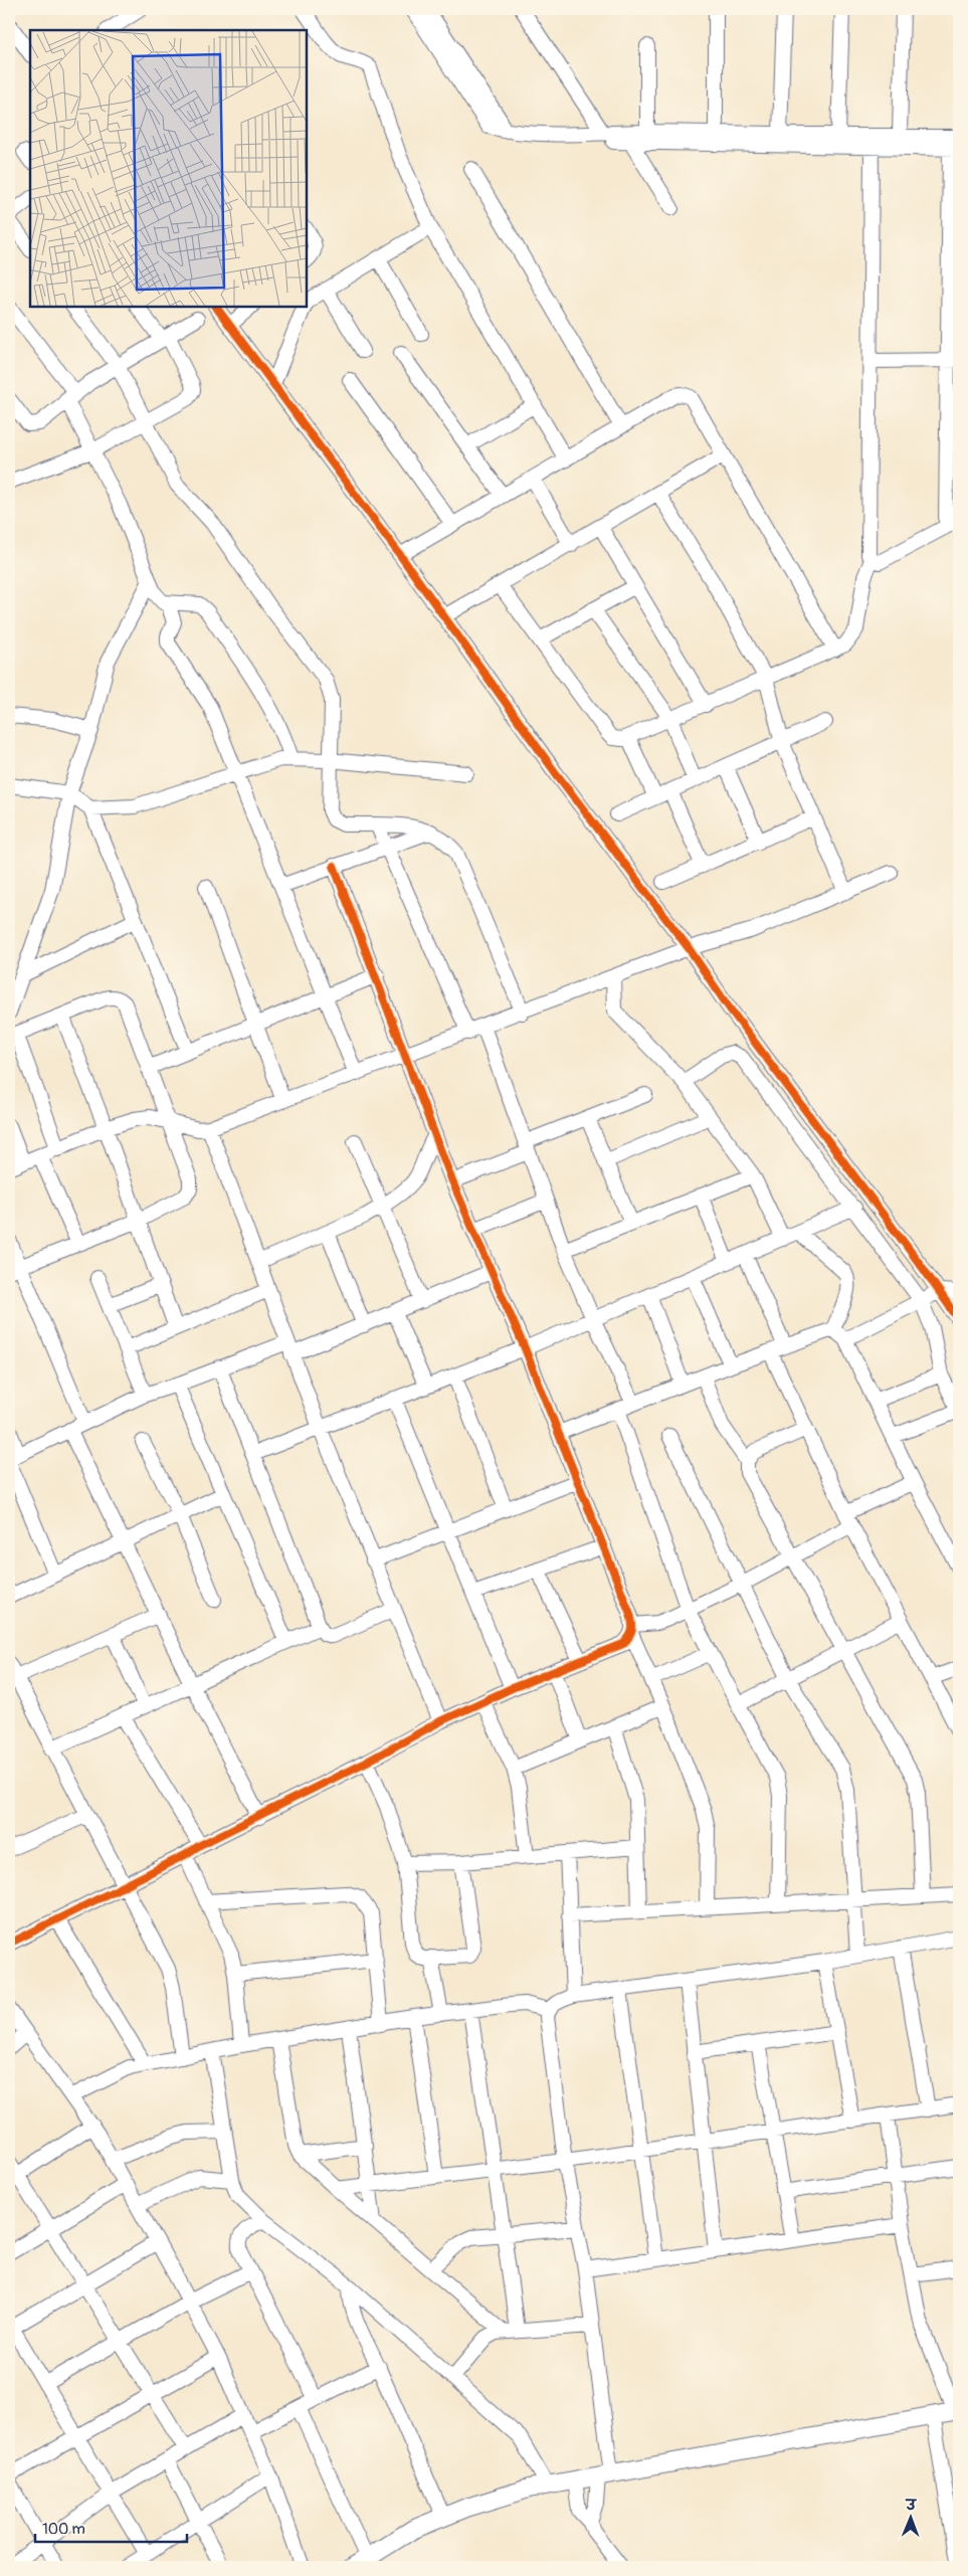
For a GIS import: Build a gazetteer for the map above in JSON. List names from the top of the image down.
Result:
{
  "scale_bar": "100 m",
  "north": "top"
}
